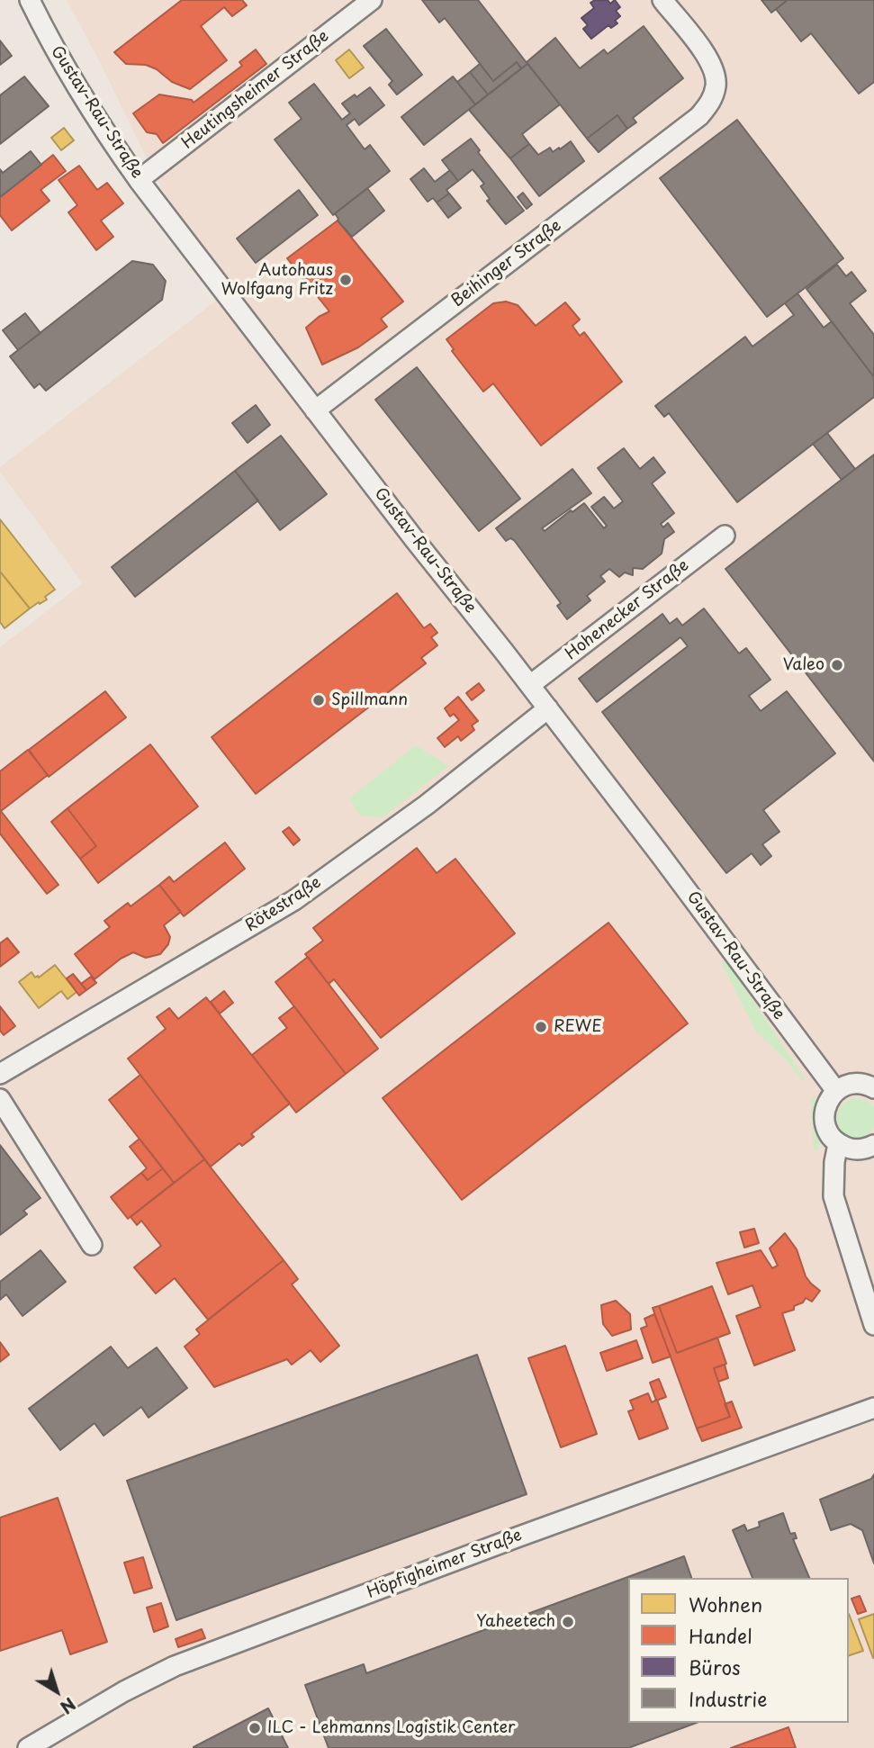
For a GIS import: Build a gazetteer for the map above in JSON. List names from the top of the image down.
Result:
{
  "streets": {
    "street": [
      "Heutingsheimer Straße",
      "Gustav-Rau-Straße",
      "Beihinger Straße",
      "Hohenecker Straße",
      "Rötestraße",
      "Höpfigheimer Straße"
    ]
  },
  "crossings": [
    ["Heutingsheimer Straße", "Gustav-Rau-Straße"],
    ["Gustav-Rau-Straße", "Beihinger Straße"],
    ["Gustav-Rau-Straße", "Hohenecker Straße"],
    ["Gustav-Rau-Straße", "Rötestraße"]
  ],
  "places": [
    "Autohaus Wolfgang Fritz",
    "Valeo",
    "Spillmann",
    "REWE",
    "Yaheetech",
    "ILC - Lehmanns Logistik Center"
  ],
  "legend": [
    "Wohnen",
    "Handel",
    "Büros",
    "Industrie"
  ],
  "north": "bottom right"
}
